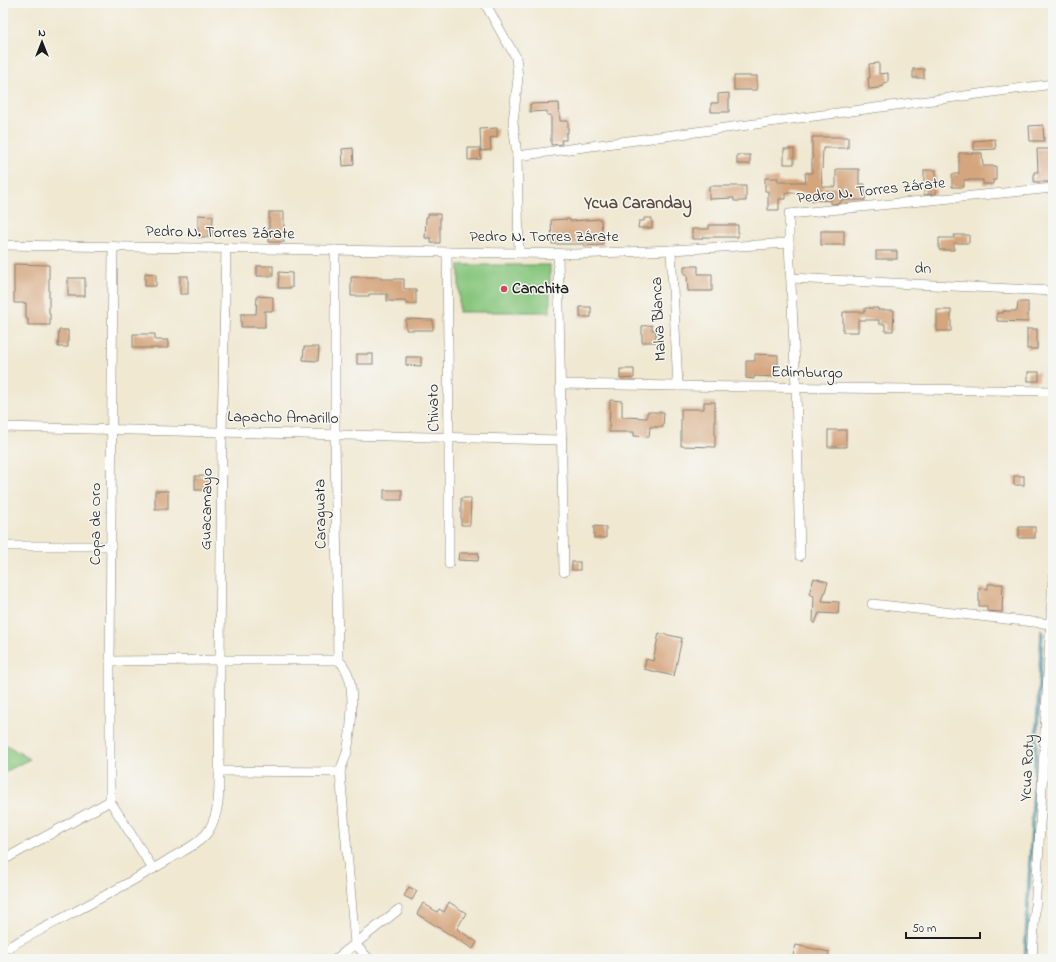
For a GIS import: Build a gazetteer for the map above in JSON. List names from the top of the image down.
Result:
{
  "streets": {
    "street": [
      "Pedro N. Torres Zárate",
      "dn",
      "Malva Blanca",
      "Edimburgo",
      "Chivato",
      "Lapacho Amarillo",
      "Guacamayo",
      "Caraguata",
      "Copa de Oro",
      "Ycua Roty"
    ]
  },
  "crossings": [
    ["Pedro N. Torres Zárate", "Malva Blanca"],
    ["Pedro N. Torres Zárate", "Chivato"],
    ["Pedro N. Torres Zárate", "Guacamayo"],
    ["Pedro N. Torres Zárate", "Caraguata"],
    ["Pedro N. Torres Zárate", "Copa de Oro"],
    ["Malva Blanca", "Edimburgo"],
    ["Chivato", "Lapacho Amarillo"],
    ["Lapacho Amarillo", "Guacamayo"],
    ["Lapacho Amarillo", "Caraguata"],
    ["Lapacho Amarillo", "Copa de Oro"]
  ],
  "districts": ["Ycua Caranday"],
  "places": ["Canchita"],
  "scale_bar": "50 m",
  "north": "top"
}
